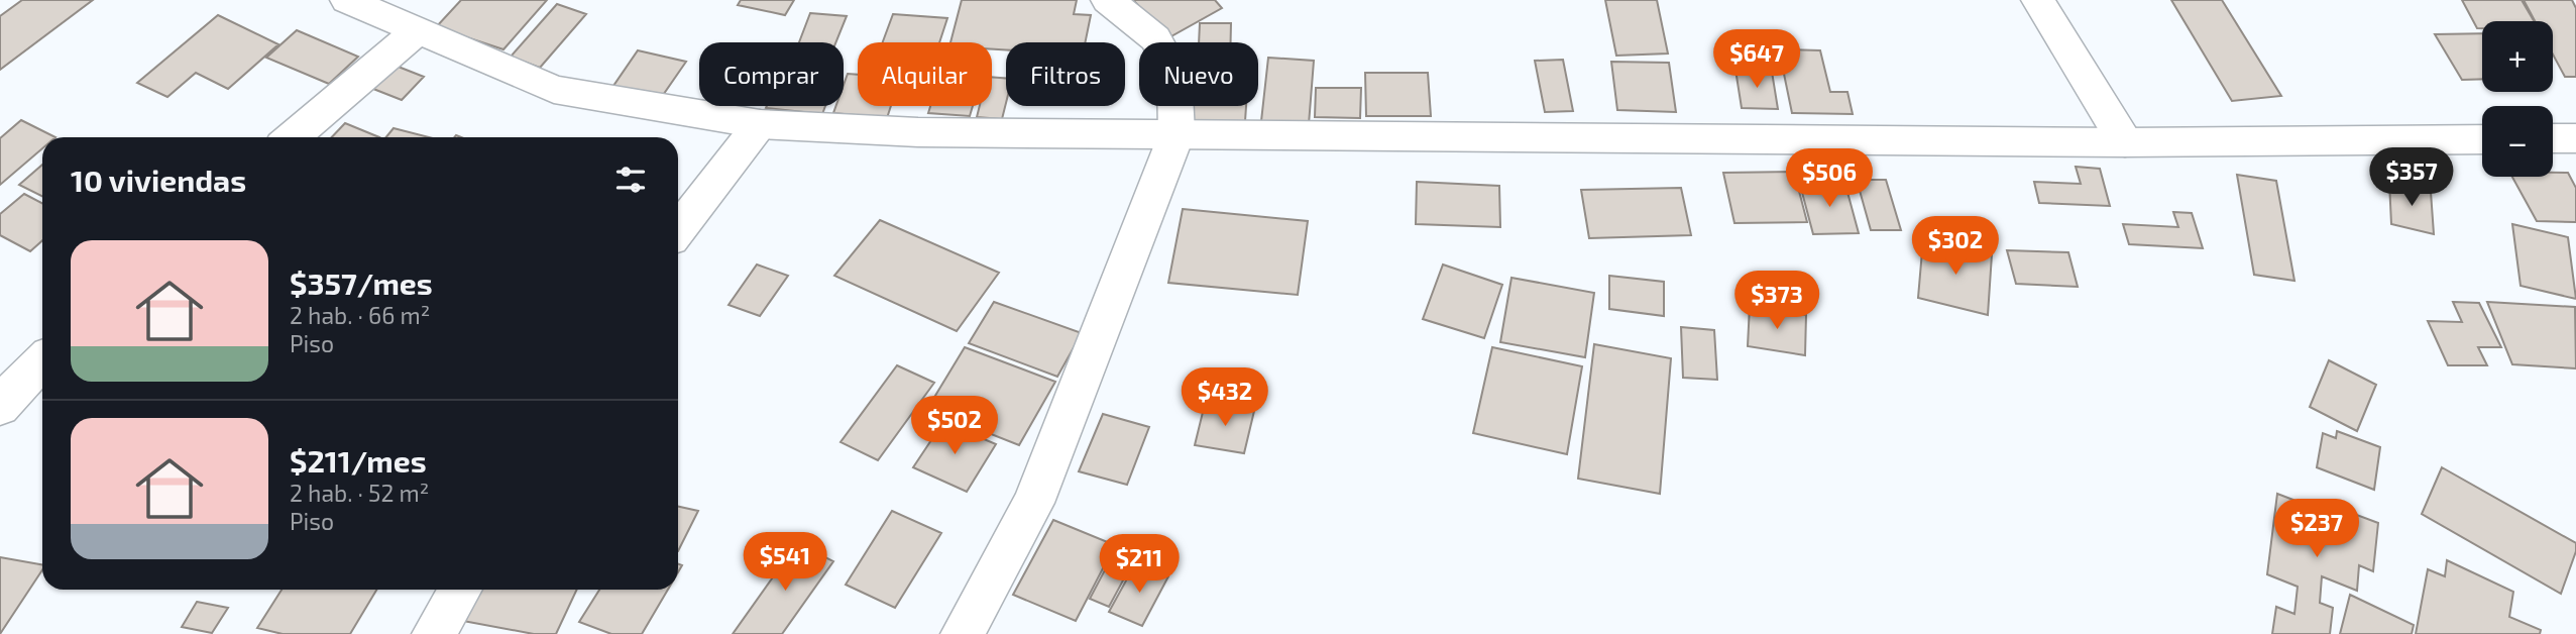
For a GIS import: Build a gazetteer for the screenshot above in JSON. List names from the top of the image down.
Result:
{
  "page": {
    "map_buttons": ["+", "−"],
    "price": [
      "$647",
      "$357",
      "$506",
      "$302",
      "$373",
      "$432",
      "$502",
      "$237",
      "$541",
      "$211"
    ],
    "chip": [
      "Comprar",
      "Alquilar",
      "Filtros",
      "Nuevo"
    ],
    "heading": "10 viviendas",
    "list": [
      {
        "name": "$357/mes",
        "note": "2 hab. · 66 m² · Piso"
      },
      {
        "name": "$211/mes",
        "note": "2 hab. · 52 m² · Piso"
      }
    ]
  }
}
